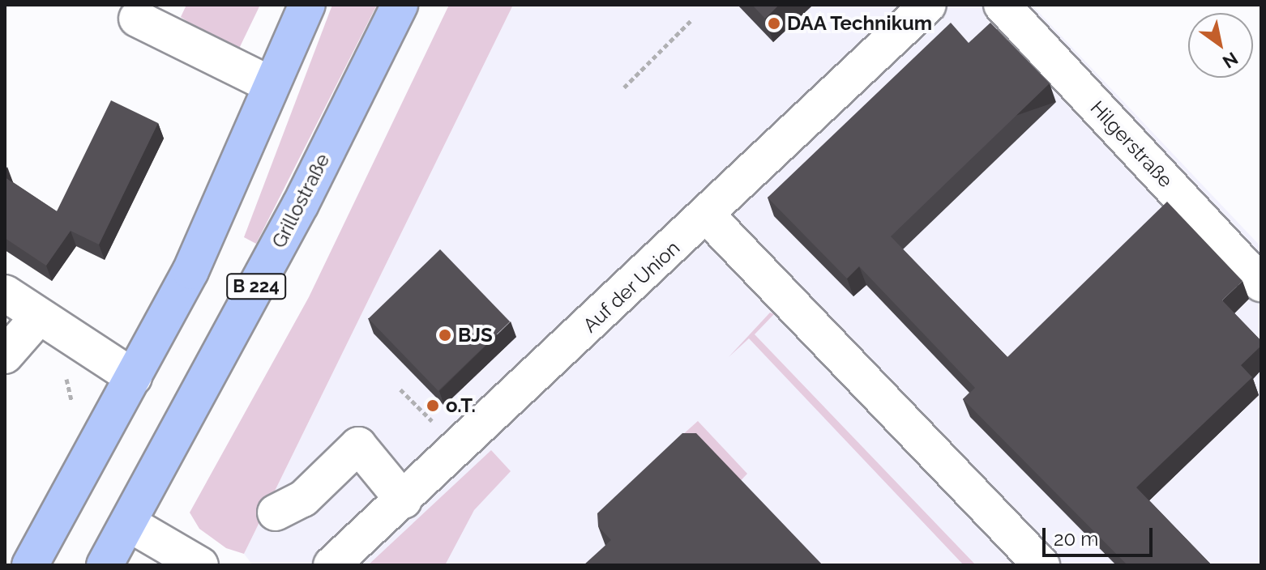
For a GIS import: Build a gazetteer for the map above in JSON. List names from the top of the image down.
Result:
{
  "streets": {
    "main road": ["Grillostraße", "B 224"],
    "street": ["Hilgerstraße", "Auf der Union"]
  },
  "places": ["DAA Technikum", "BJS", "o.T."],
  "scale_bar": "20 m",
  "north": "bottom right"
}
